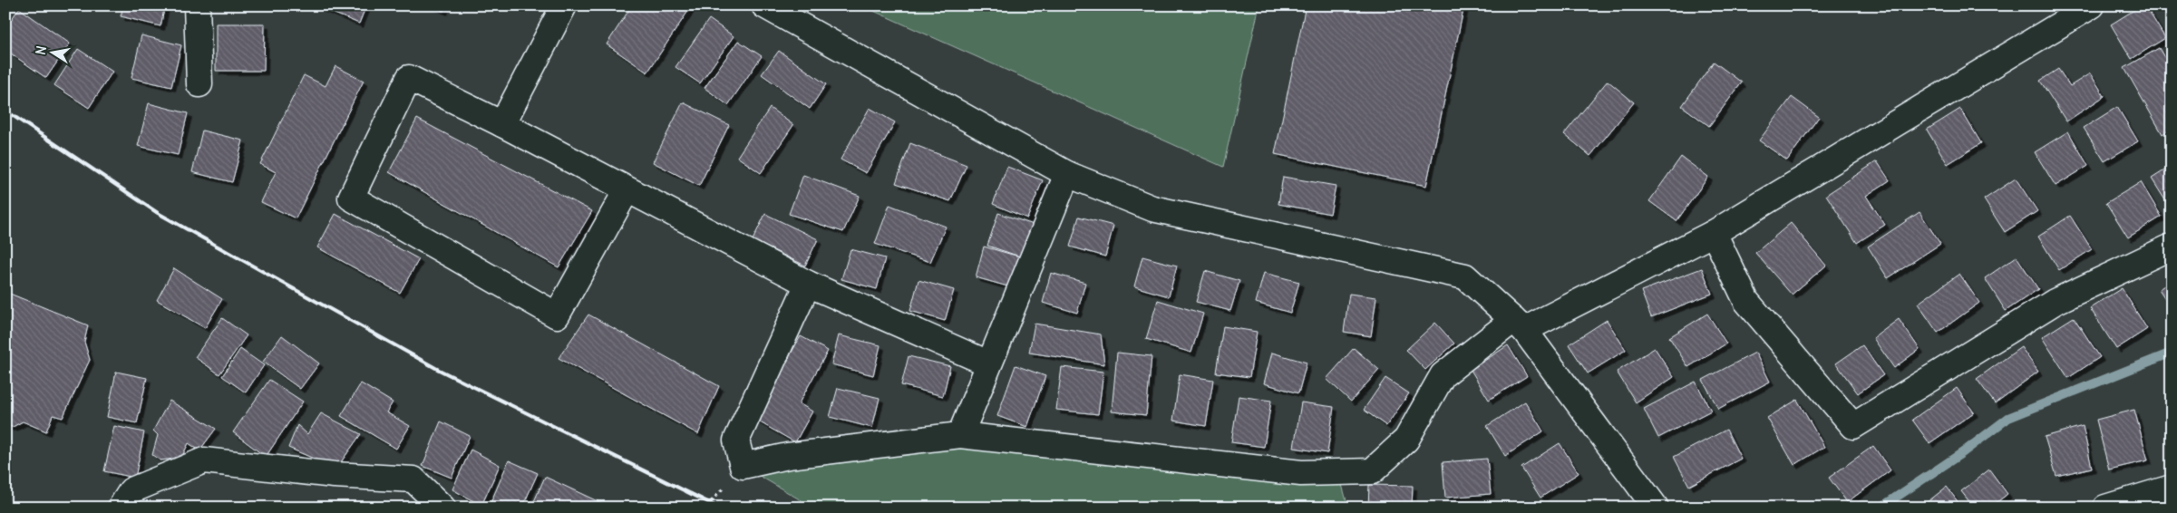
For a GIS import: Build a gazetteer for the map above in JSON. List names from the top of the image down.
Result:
{
  "north": "left"
}
